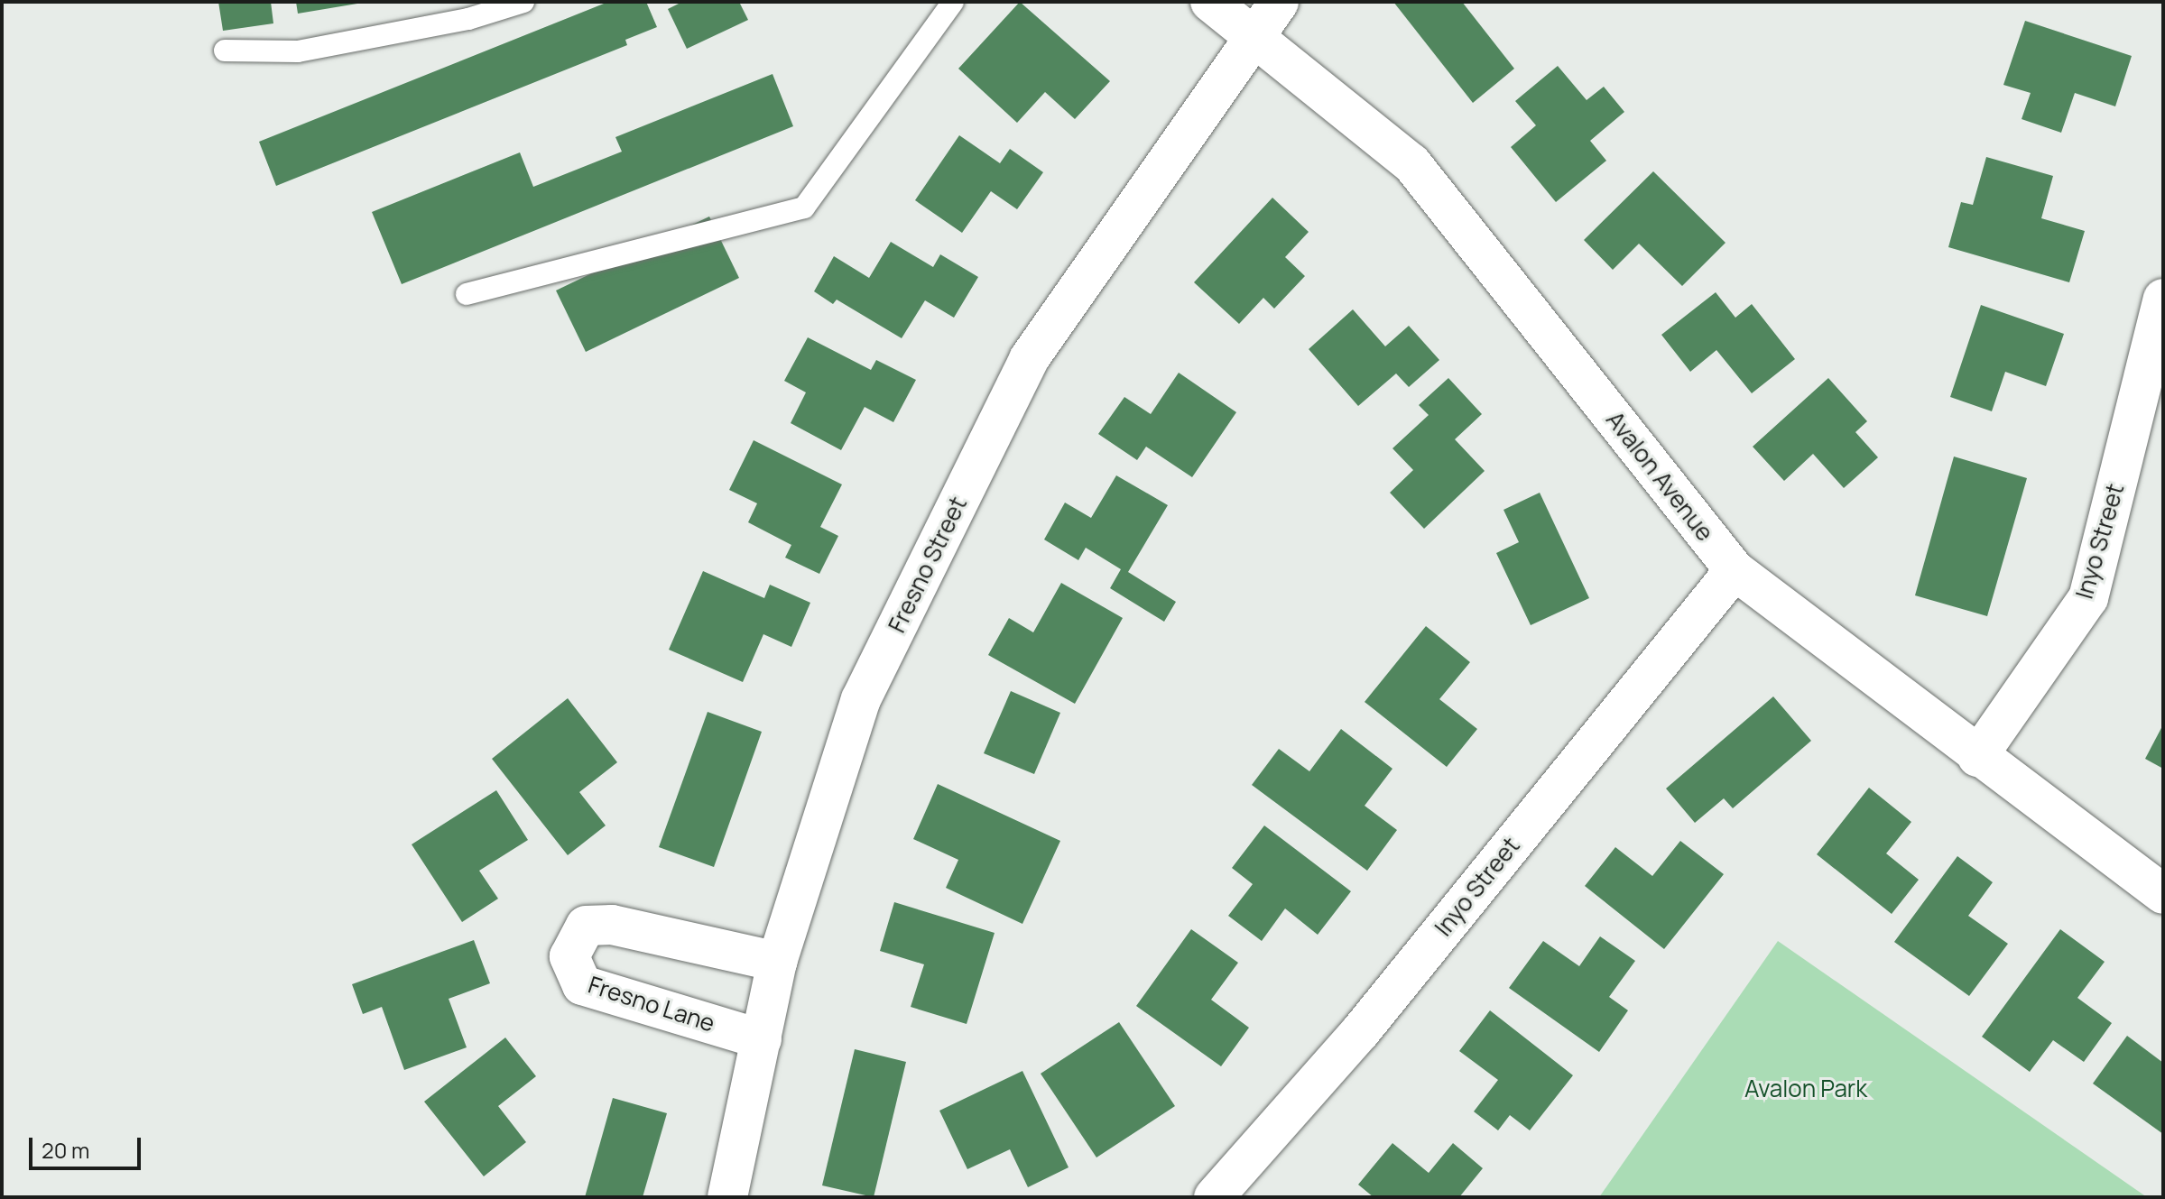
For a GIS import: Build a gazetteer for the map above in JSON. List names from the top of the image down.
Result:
{
  "streets": {
    "street": [
      "Avalon Avenue",
      "Inyo Street",
      "Fresno Street",
      "Fresno Lane"
    ]
  },
  "crossings": [
    ["Avalon Avenue", "Inyo Street"],
    ["Avalon Avenue", "Fresno Street"],
    ["Fresno Street", "Fresno Lane"]
  ],
  "parks": ["Avalon Park"],
  "scale_bar": "20 m"
}
